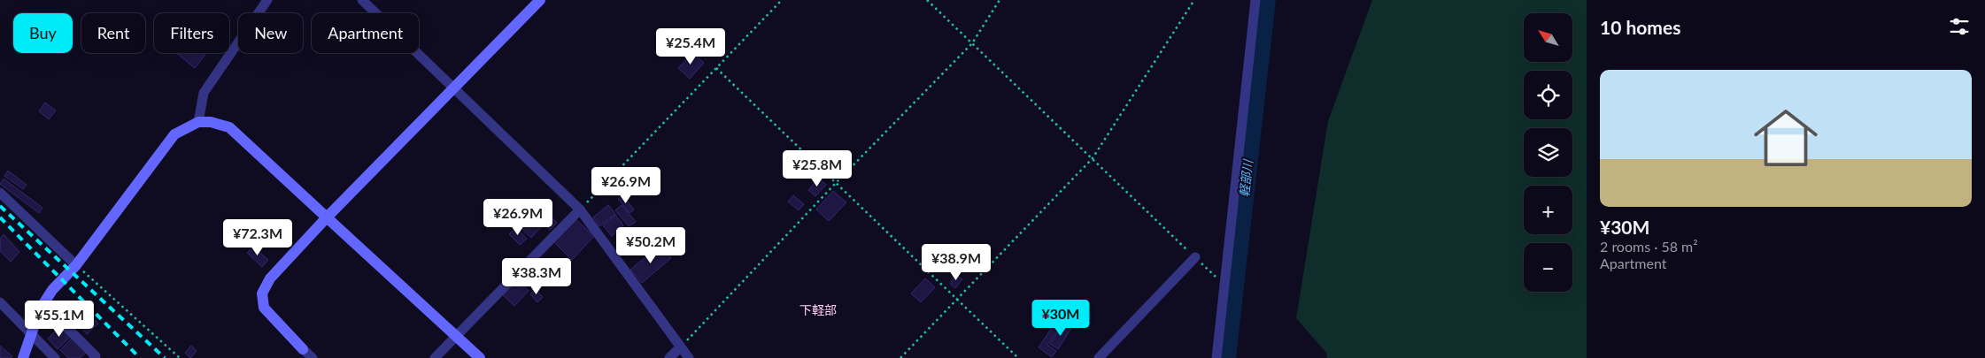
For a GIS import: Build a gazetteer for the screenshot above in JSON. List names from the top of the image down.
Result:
{
  "districts": ["下軽部"],
  "water": ["軽部川"],
  "north": "top left",
  "page": {
    "heading": "10 homes",
    "map_buttons": ["+", "−"],
    "chip": [
      "Buy",
      "Rent",
      "Filters",
      "New",
      "Apartment"
    ],
    "price": [
      "¥25.4M",
      "¥25.8M",
      "¥26.9M",
      "¥26.9M",
      "¥72.3M",
      "¥50.2M",
      "¥38.9M",
      "¥38.3M",
      "¥30M",
      "¥55.1M"
    ],
    "list": [
      {
        "name": "¥30M",
        "note": "2 rooms · 58 m² · Apartment"
      }
    ]
  }
}
